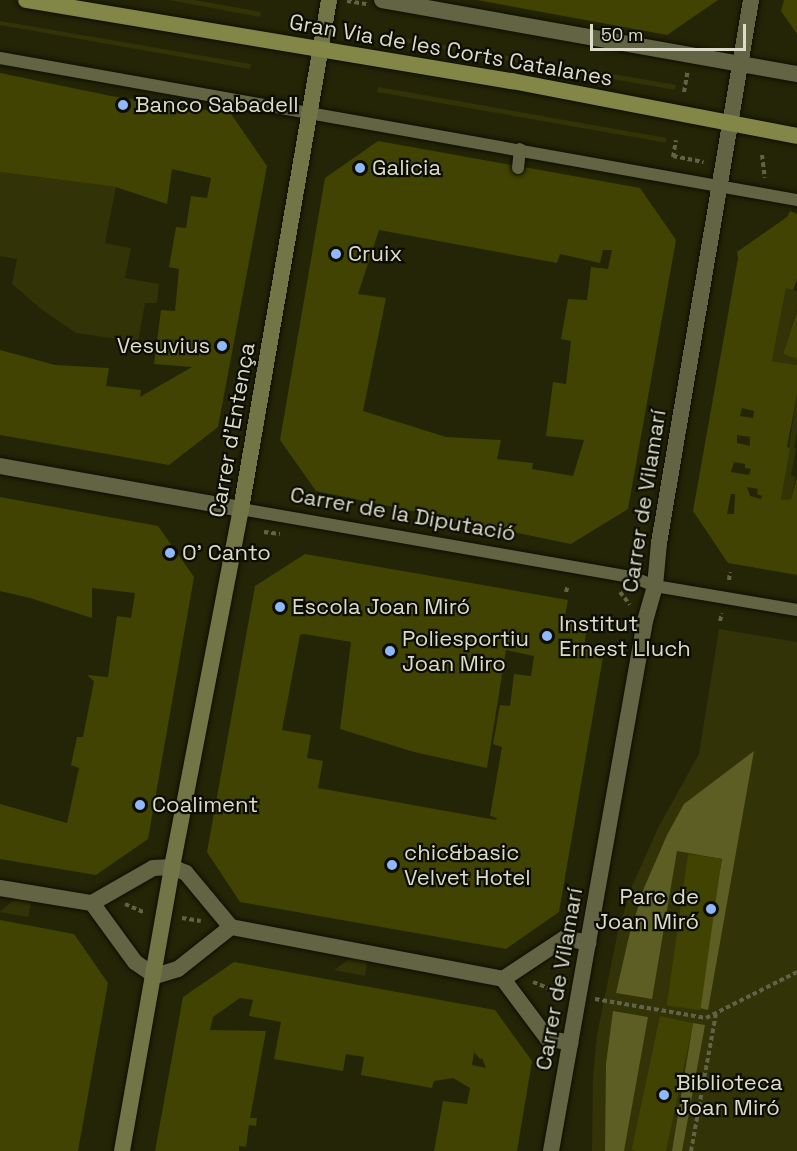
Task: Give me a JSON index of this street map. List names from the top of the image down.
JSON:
{
  "streets": {
    "main road": ["Gran Via de les Corts Catalanes", "Carrer d'Entença"],
    "street": ["Carrer de Vilamarí", "Carrer de la Diputació"]
  },
  "crossings": [
    ["Gran Via de les Corts Catalanes", "Carrer d'Entença"],
    ["Gran Via de les Corts Catalanes", "Carrer de Vilamarí"],
    ["Carrer d'Entença", "Carrer de la Diputació"],
    ["Carrer de Vilamarí", "Carrer de la Diputació"]
  ],
  "places": [
    "Banco Sabadell",
    "Galicia",
    "Cruix",
    "Vesuvius",
    "O' Canto",
    "Escola Joan Miró",
    "Institut Ernest Lluch",
    "Poliesportiu Joan Miro",
    "Coaliment",
    "chic&basic Velvet Hotel",
    "Parc de Joan Miró",
    "Biblioteca Joan Miró"
  ],
  "scale_bar": "50 m"
}
